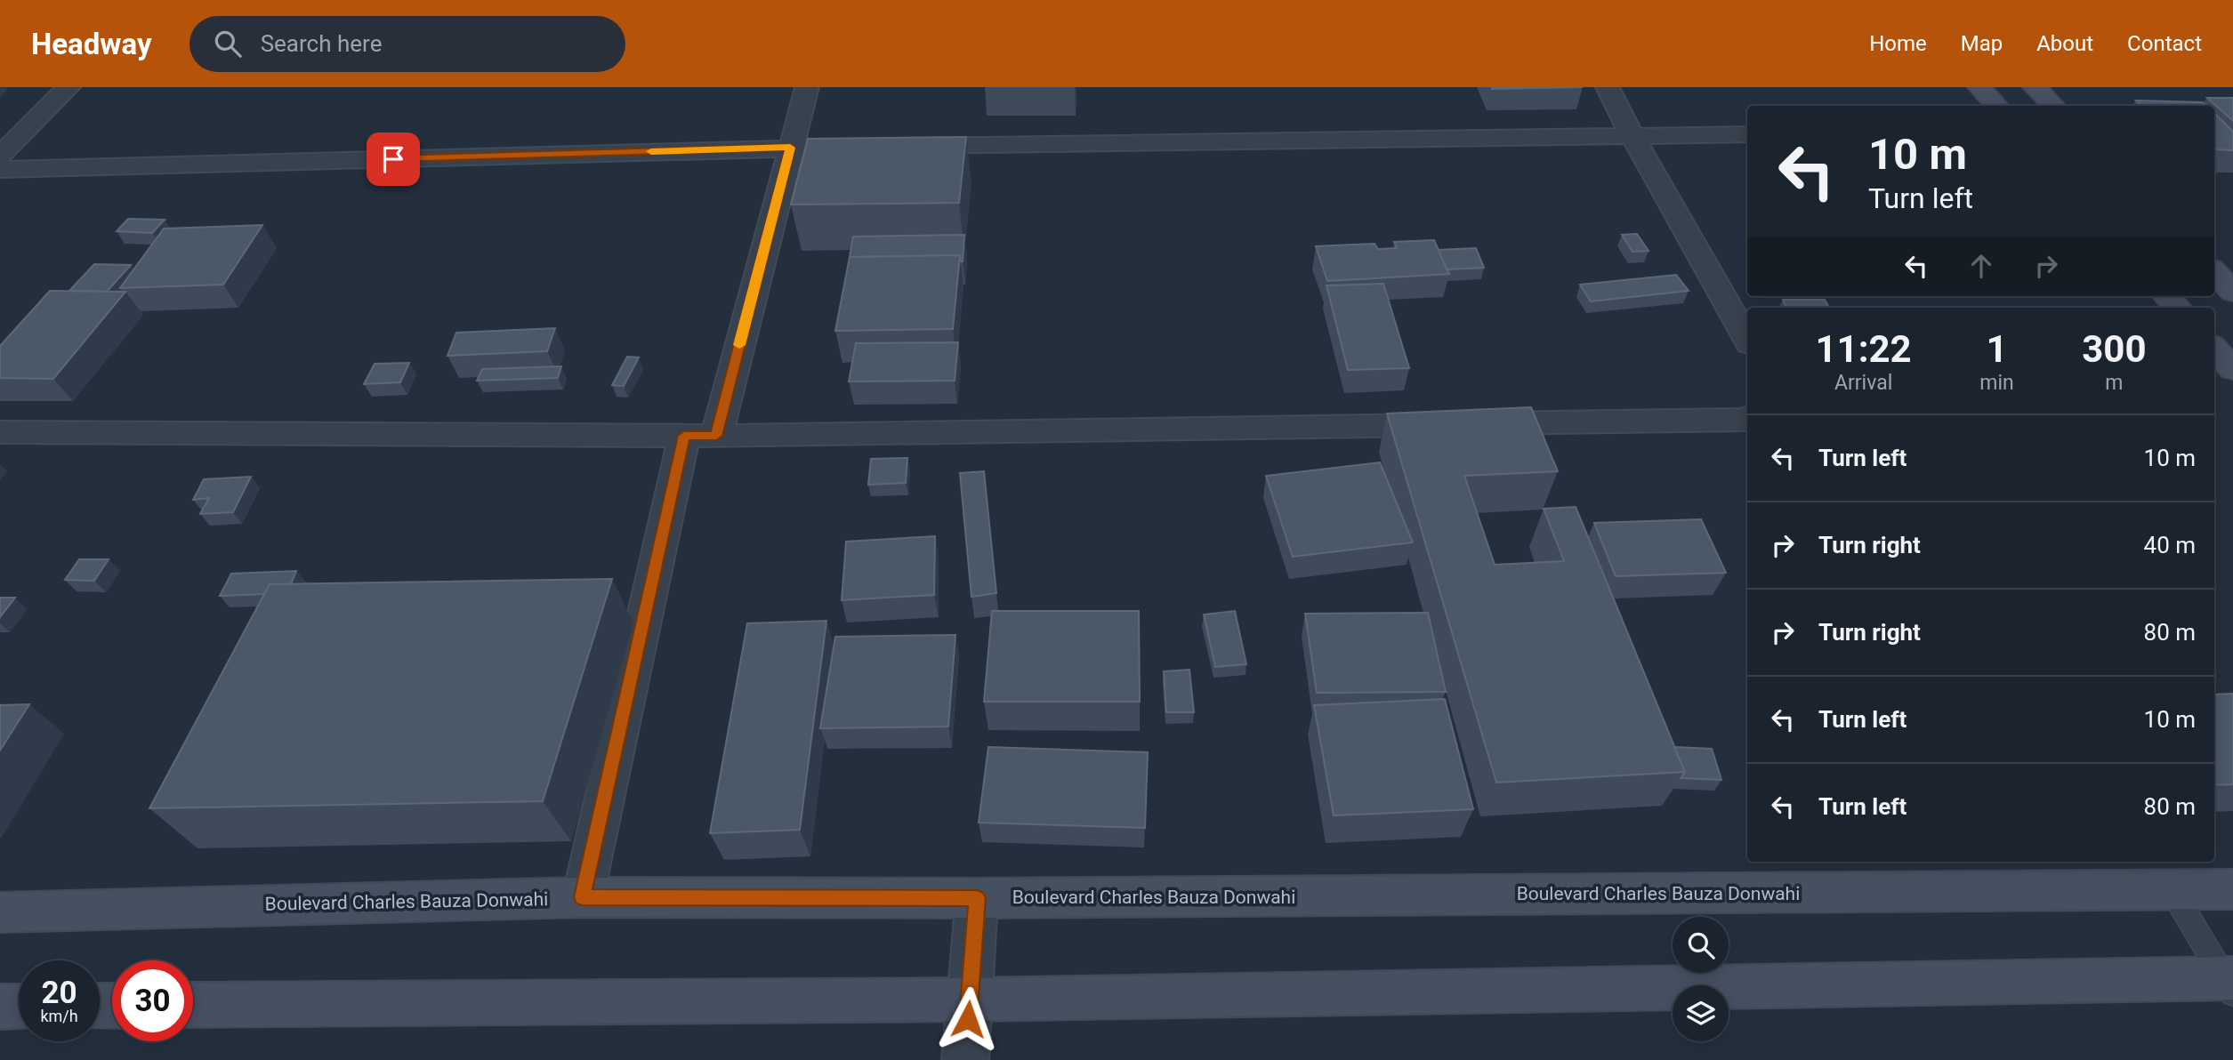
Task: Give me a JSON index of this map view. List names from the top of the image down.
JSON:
{
  "streets": {
    "main road": ["Boulevard Charles Bauza Donwahi"]
  },
  "page": {
    "header": "Headway",
    "search": "Search here",
    "nav": [
      "Home",
      "Map",
      "About",
      "Contact"
    ],
    "turn": ["10 m", "Turn left"],
    "eta": [
      "11:22",
      "Arrival",
      "1",
      "min",
      "300",
      "m"
    ],
    "list": [
      {
        "name": "Turn left",
        "value": "10 m"
      },
      {
        "name": "Turn right",
        "value": "40 m"
      },
      {
        "name": "Turn right",
        "value": "80 m"
      },
      {
        "name": "Turn left",
        "value": "10 m"
      },
      {
        "name": "Turn left",
        "value": "80 m"
      }
    ],
    "speed": "20 km/h",
    "limit": "30"
  }
}
